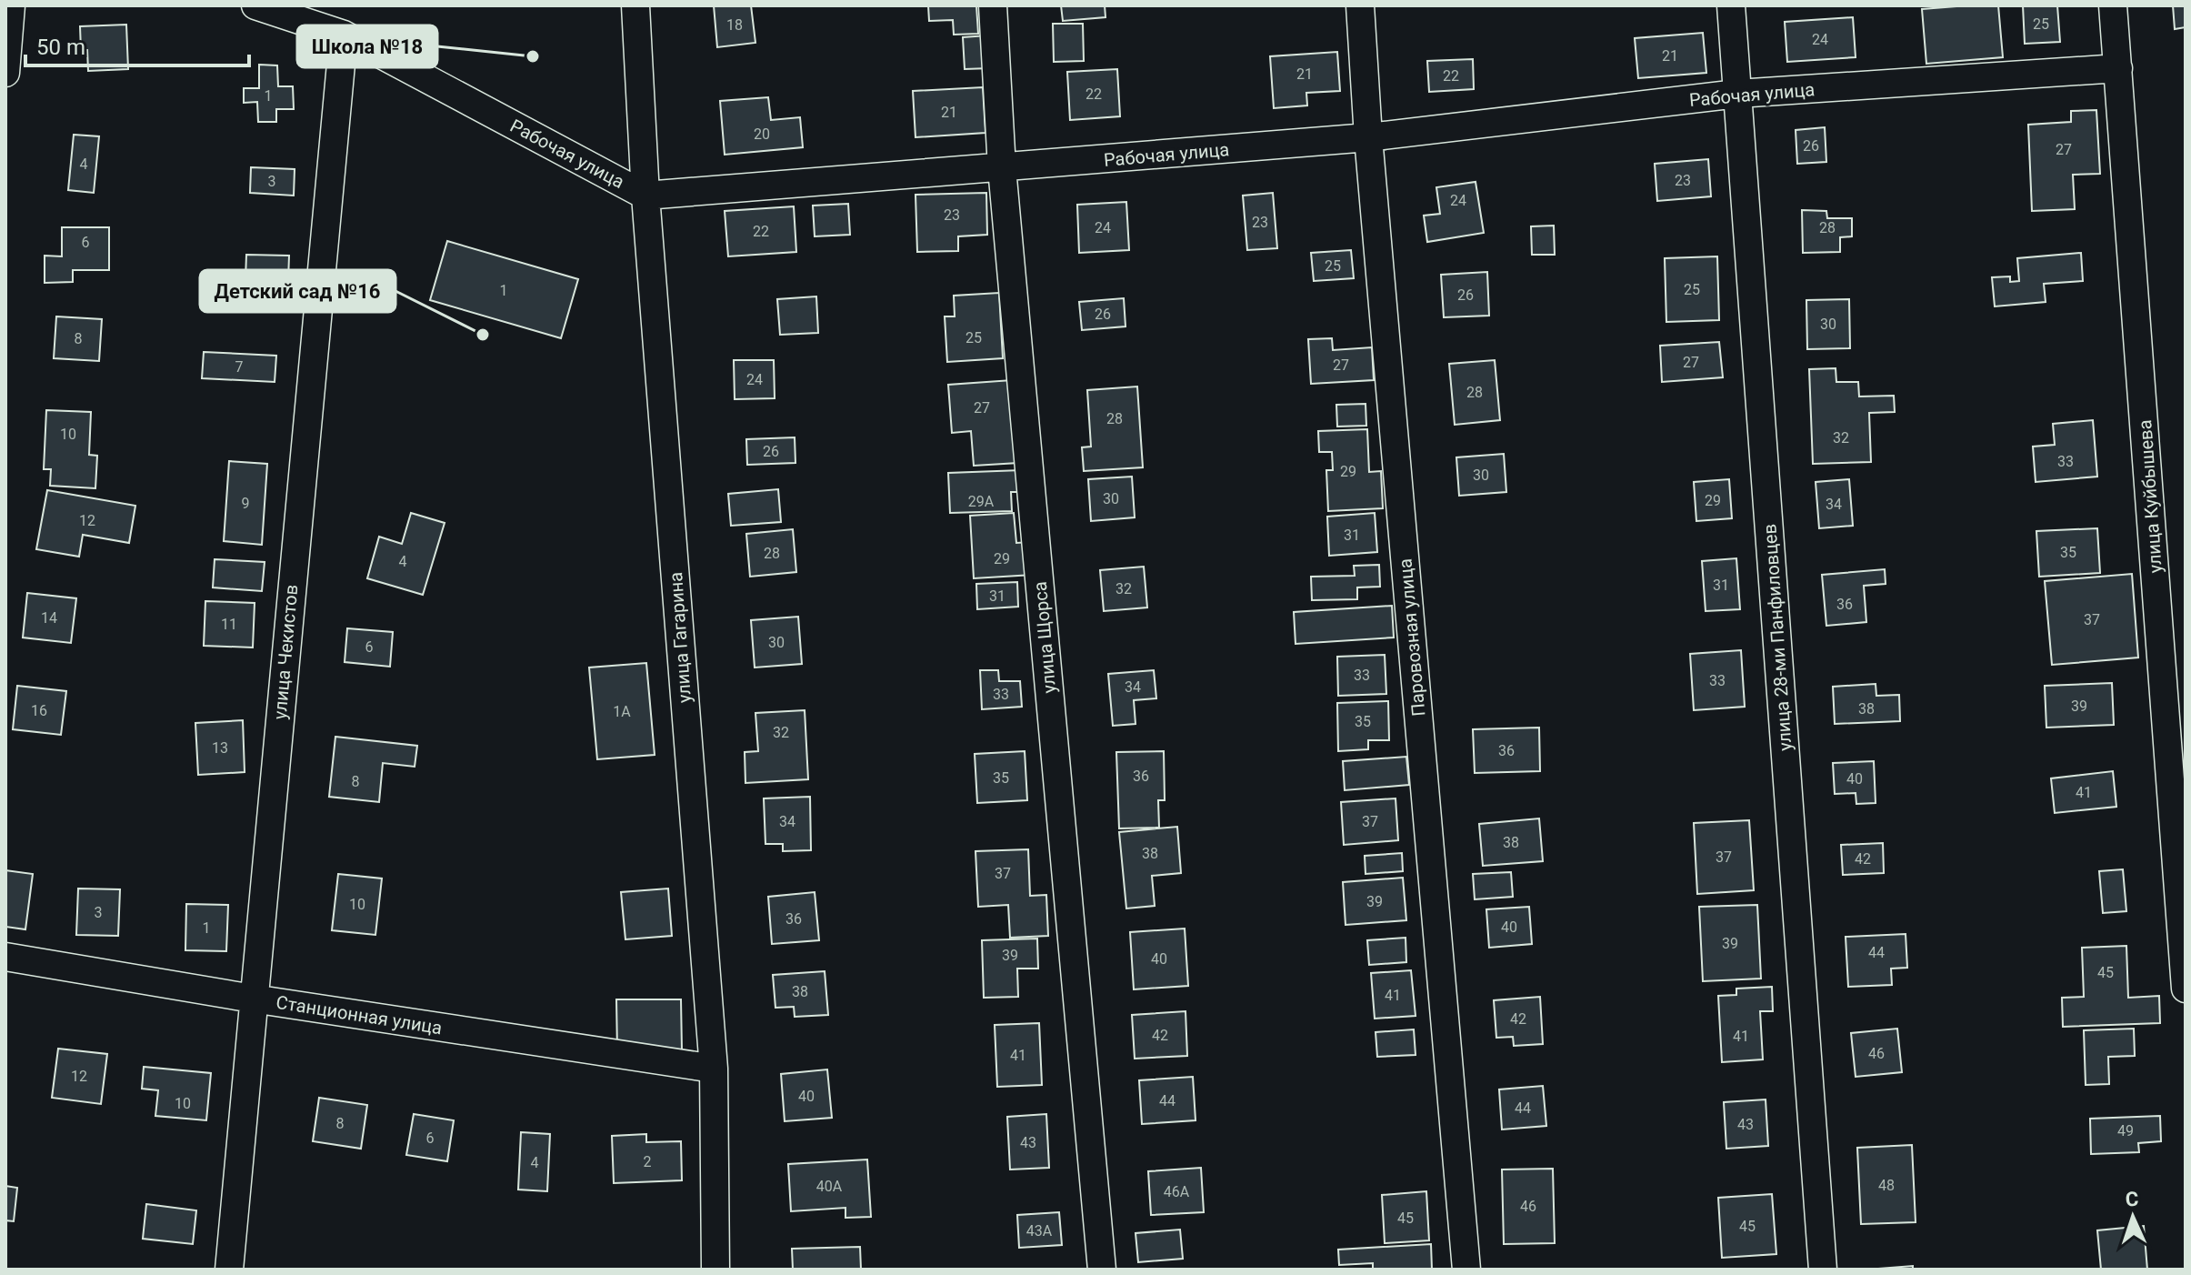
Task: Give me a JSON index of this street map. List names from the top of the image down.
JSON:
{
  "streets": {
    "street": [
      "Рабочая улица",
      "улица Куйбышева",
      "улица Гагарина",
      "улица Щорса",
      "Паровозная улица",
      "улица 28-ми Панфиловцев",
      "улица Чекистов",
      "Станционная улица"
    ]
  },
  "crossings": [
    ["Рабочая улица", "улица Куйбышева"],
    ["Рабочая улица", "улица Гагарина"],
    ["Рабочая улица", "улица Щорса"],
    ["Рабочая улица", "Паровозная улица"],
    ["Рабочая улица", "улица 28-ми Панфиловцев"],
    ["Рабочая улица", "улица Чекистов"],
    ["улица Гагарина", "Станционная улица"],
    ["улица Чекистов", "Станционная улица"]
  ],
  "places": ["Школа №18", "Детский сад №16"],
  "house_numbers": [
    "25",
    "18",
    "24",
    "21",
    "21",
    "22",
    "22",
    "1",
    "21",
    "20",
    "26",
    "27",
    "4",
    "23",
    "3",
    "24",
    "23",
    "23",
    "24",
    "28",
    "22",
    "6",
    "25",
    "25",
    "1",
    "26",
    "26",
    "30",
    "25",
    "8",
    "27",
    "27",
    "7",
    "24",
    "28",
    "27",
    "28",
    "10",
    "32",
    "26",
    "33",
    "29",
    "30",
    "30",
    "29",
    "29А",
    "9",
    "34",
    "12",
    "31",
    "35",
    "28",
    "29",
    "4",
    "31",
    "32",
    "31",
    "36",
    "14",
    "37",
    "11",
    "30",
    "6",
    "33",
    "33",
    "34",
    "33",
    "39",
    "38",
    "16",
    "1А",
    "35",
    "32",
    "13",
    "36",
    "36",
    "35",
    "40",
    "8",
    "41",
    "34",
    "37",
    "38",
    "38",
    "37",
    "42",
    "37",
    "39",
    "10",
    "3",
    "36",
    "40",
    "1",
    "39",
    "44",
    "39",
    "40",
    "45",
    "38",
    "41",
    "42",
    "42",
    "41",
    "46",
    "41",
    "12",
    "40",
    "44",
    "10",
    "44",
    "8",
    "43",
    "49",
    "6",
    "43",
    "2",
    "4",
    "48",
    "40А",
    "46А",
    "46",
    "45",
    "45",
    "43А"
  ],
  "scale_bar": "50 m",
  "north": "top"
}
